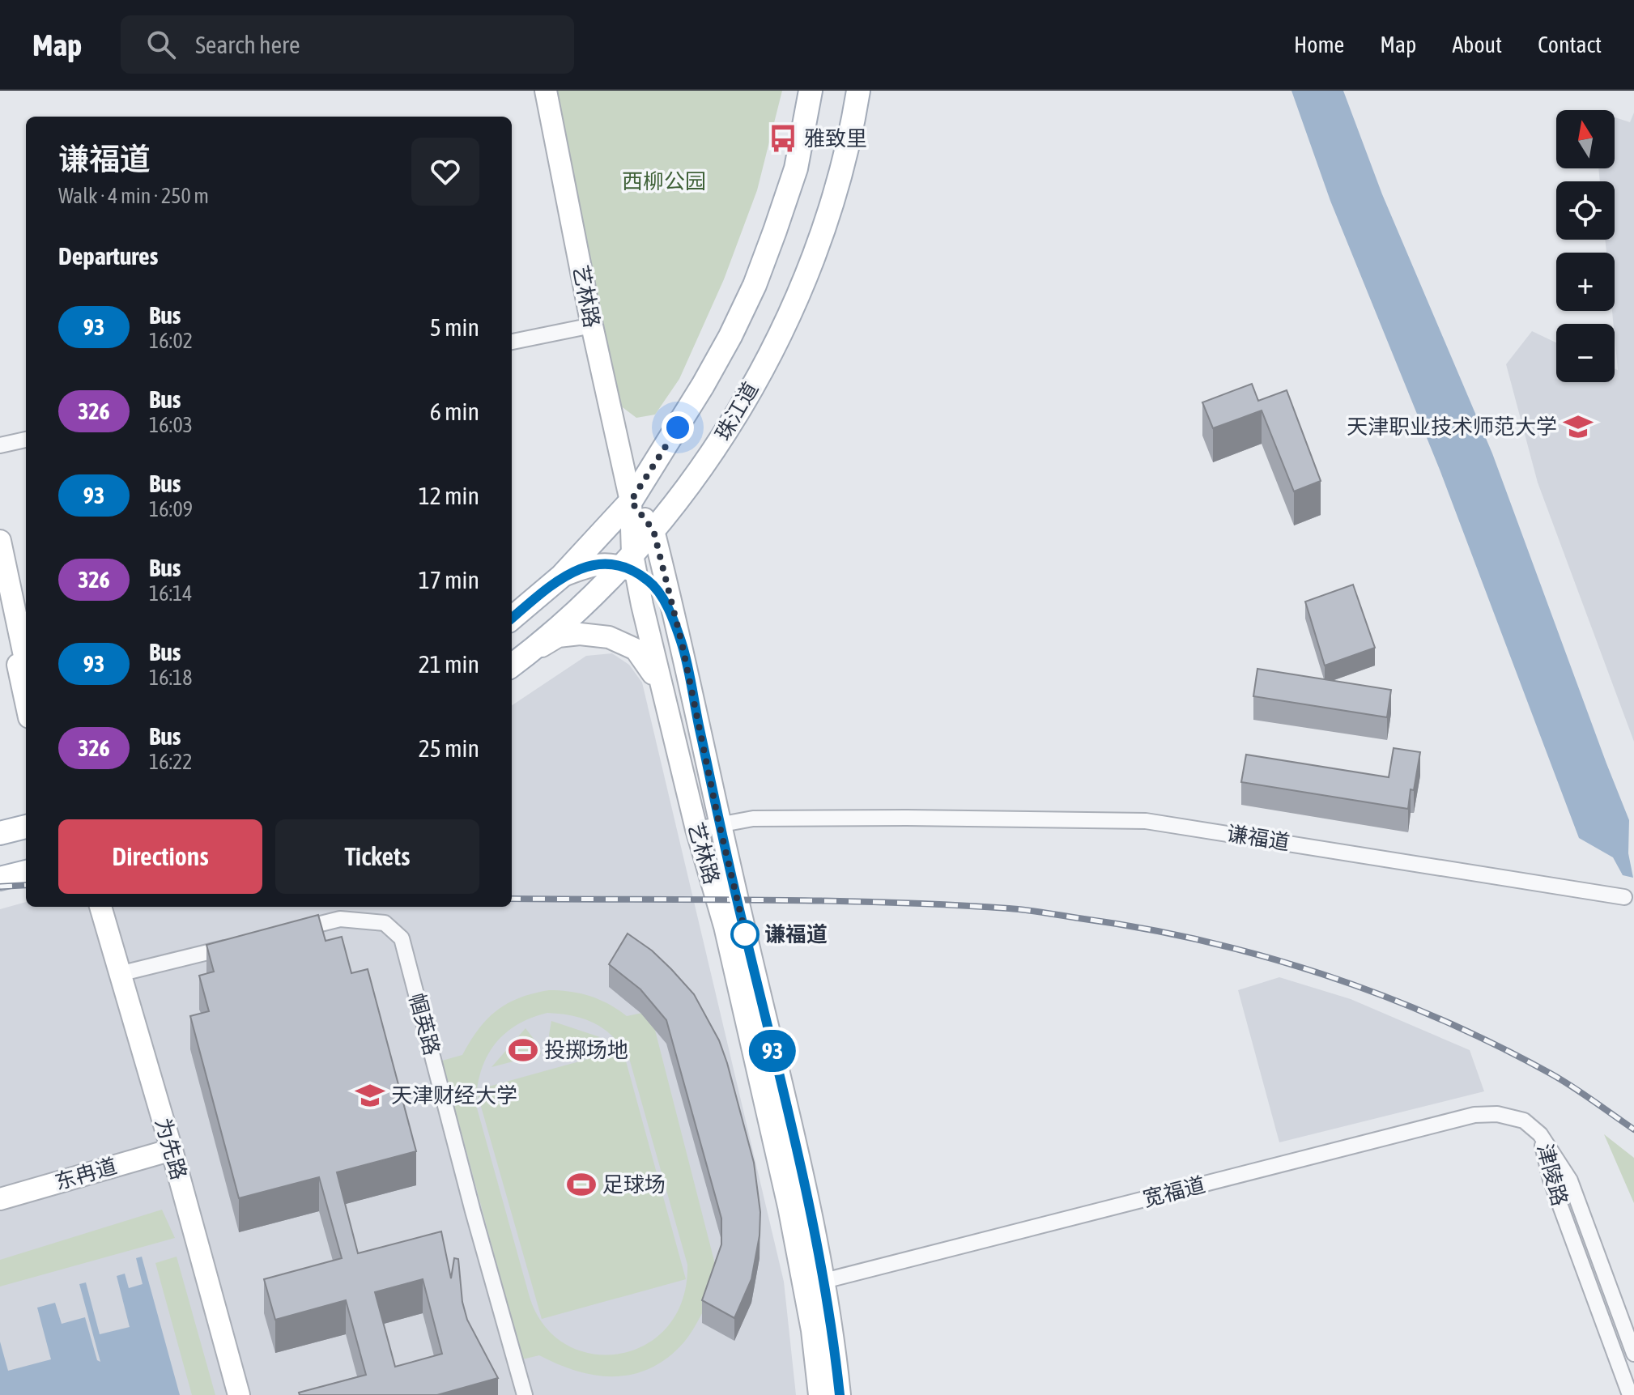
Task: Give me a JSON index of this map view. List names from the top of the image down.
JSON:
{
  "streets": {
    "main road": ["珠江道"],
    "street": [
      "艺林路",
      "谦福道",
      "帼英路",
      "为先路",
      "东冉道",
      "津陵路",
      "宽福道"
    ]
  },
  "crossings": [
    ["艺林路", "珠江道"],
    ["艺林路", "谦福道"],
    ["艺林路", "宽福道"],
    ["为先路", "东冉道"],
    ["津陵路", "宽福道"]
  ],
  "parks": ["西柳公园"],
  "places": {
    "bus stop": ["雅致里"],
    "school or university": ["天津职业技术师范大学", "天津财经大学"],
    "other": ["谦福道"],
    "sports": ["投掷场地", "足球场"]
  },
  "lines": ["bus line 93"],
  "north": "top",
  "page": {
    "header": "Map",
    "search": "Search here",
    "nav": [
      "Home",
      "Map",
      "About",
      "Contact"
    ],
    "on_map": "93",
    "map_buttons": ["+", "−"],
    "heading": [
      ["谦福道", "Walk · 4 min · 250 m"],
      "Departures"
    ],
    "list": [
      {
        "mark": "93",
        "name": "Bus",
        "note": "16:02",
        "value": "5 min"
      },
      {
        "mark": "326",
        "name": "Bus",
        "note": "16:03",
        "value": "6 min"
      },
      {
        "mark": "93",
        "name": "Bus",
        "note": "16:09",
        "value": "12 min"
      },
      {
        "mark": "326",
        "name": "Bus",
        "note": "16:14",
        "value": "17 min"
      },
      {
        "mark": "93",
        "name": "Bus",
        "note": "16:18",
        "value": "21 min"
      },
      {
        "mark": "326",
        "name": "Bus",
        "note": "16:22",
        "value": "25 min"
      }
    ],
    "buttons": ["Directions", "Tickets"]
  }
}
